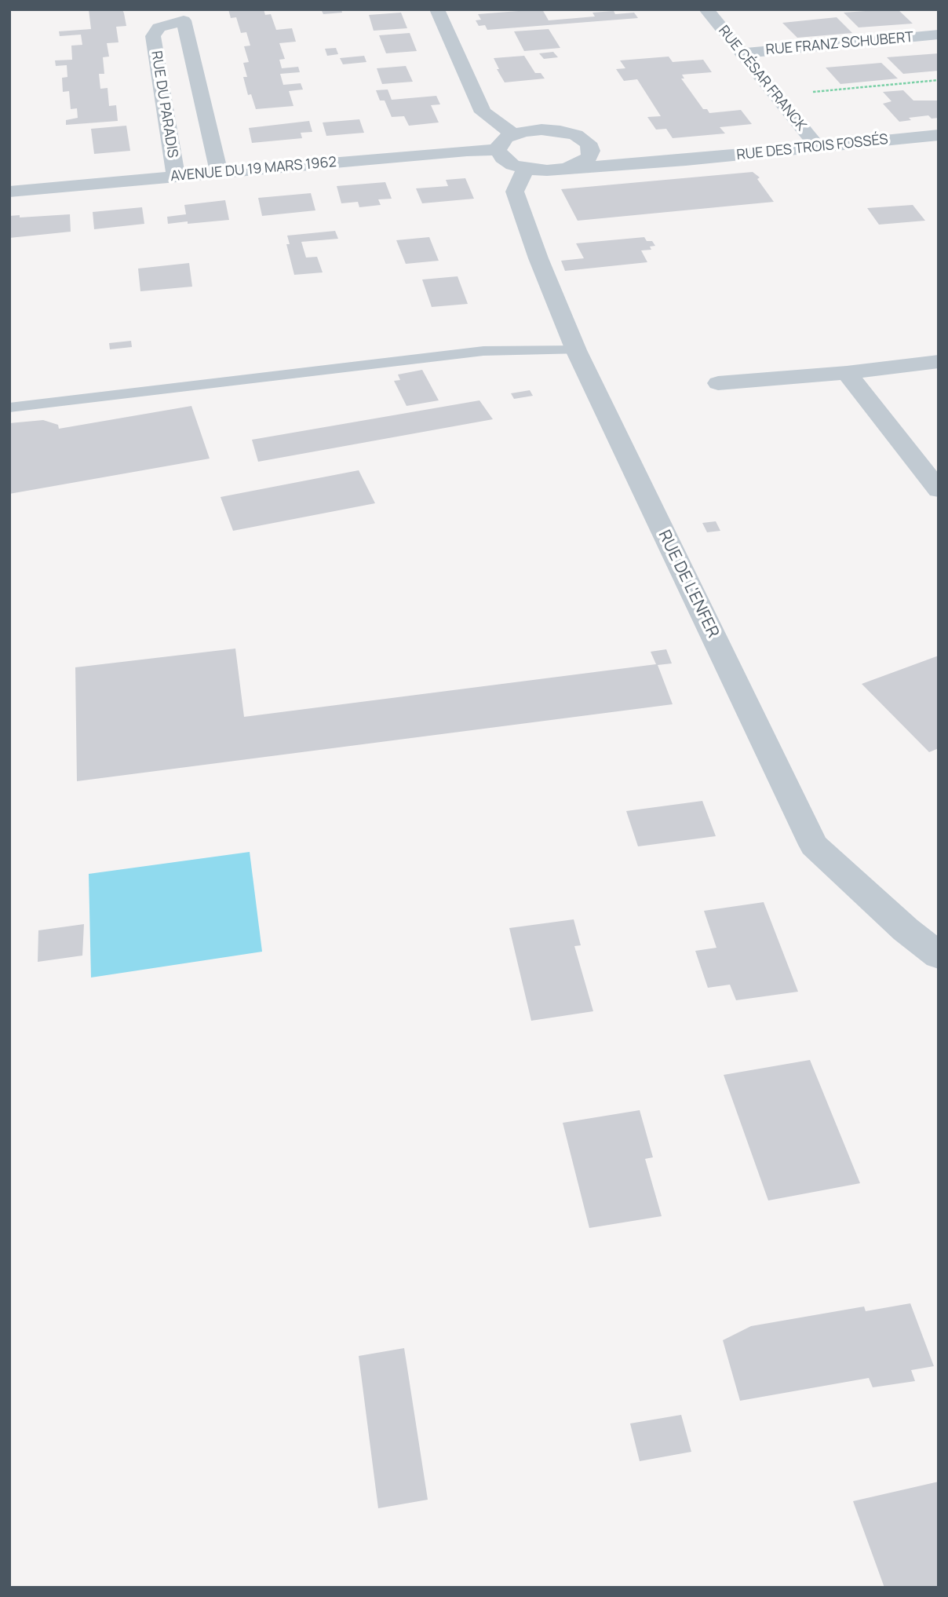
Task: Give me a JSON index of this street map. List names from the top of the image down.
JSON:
{
  "streets": {
    "street": [
      "RUE FRANZ SCHUBERT",
      "RUE CÉSAR FRANCK",
      "RUE DU PARADIS",
      "RUE DES TROIS FOSSÉS",
      "AVENUE DU 19 MARS 1962",
      "RUE DE L'ENFER"
    ]
  },
  "crossings": [
    ["RUE FRANZ SCHUBERT", "RUE CÉSAR FRANCK"],
    ["RUE CÉSAR FRANCK", "RUE DES TROIS FOSSÉS"],
    ["RUE DU PARADIS", "AVENUE DU 19 MARS 1962"],
    ["RUE DES TROIS FOSSÉS", "RUE DE L'ENFER"]
  ]
}
